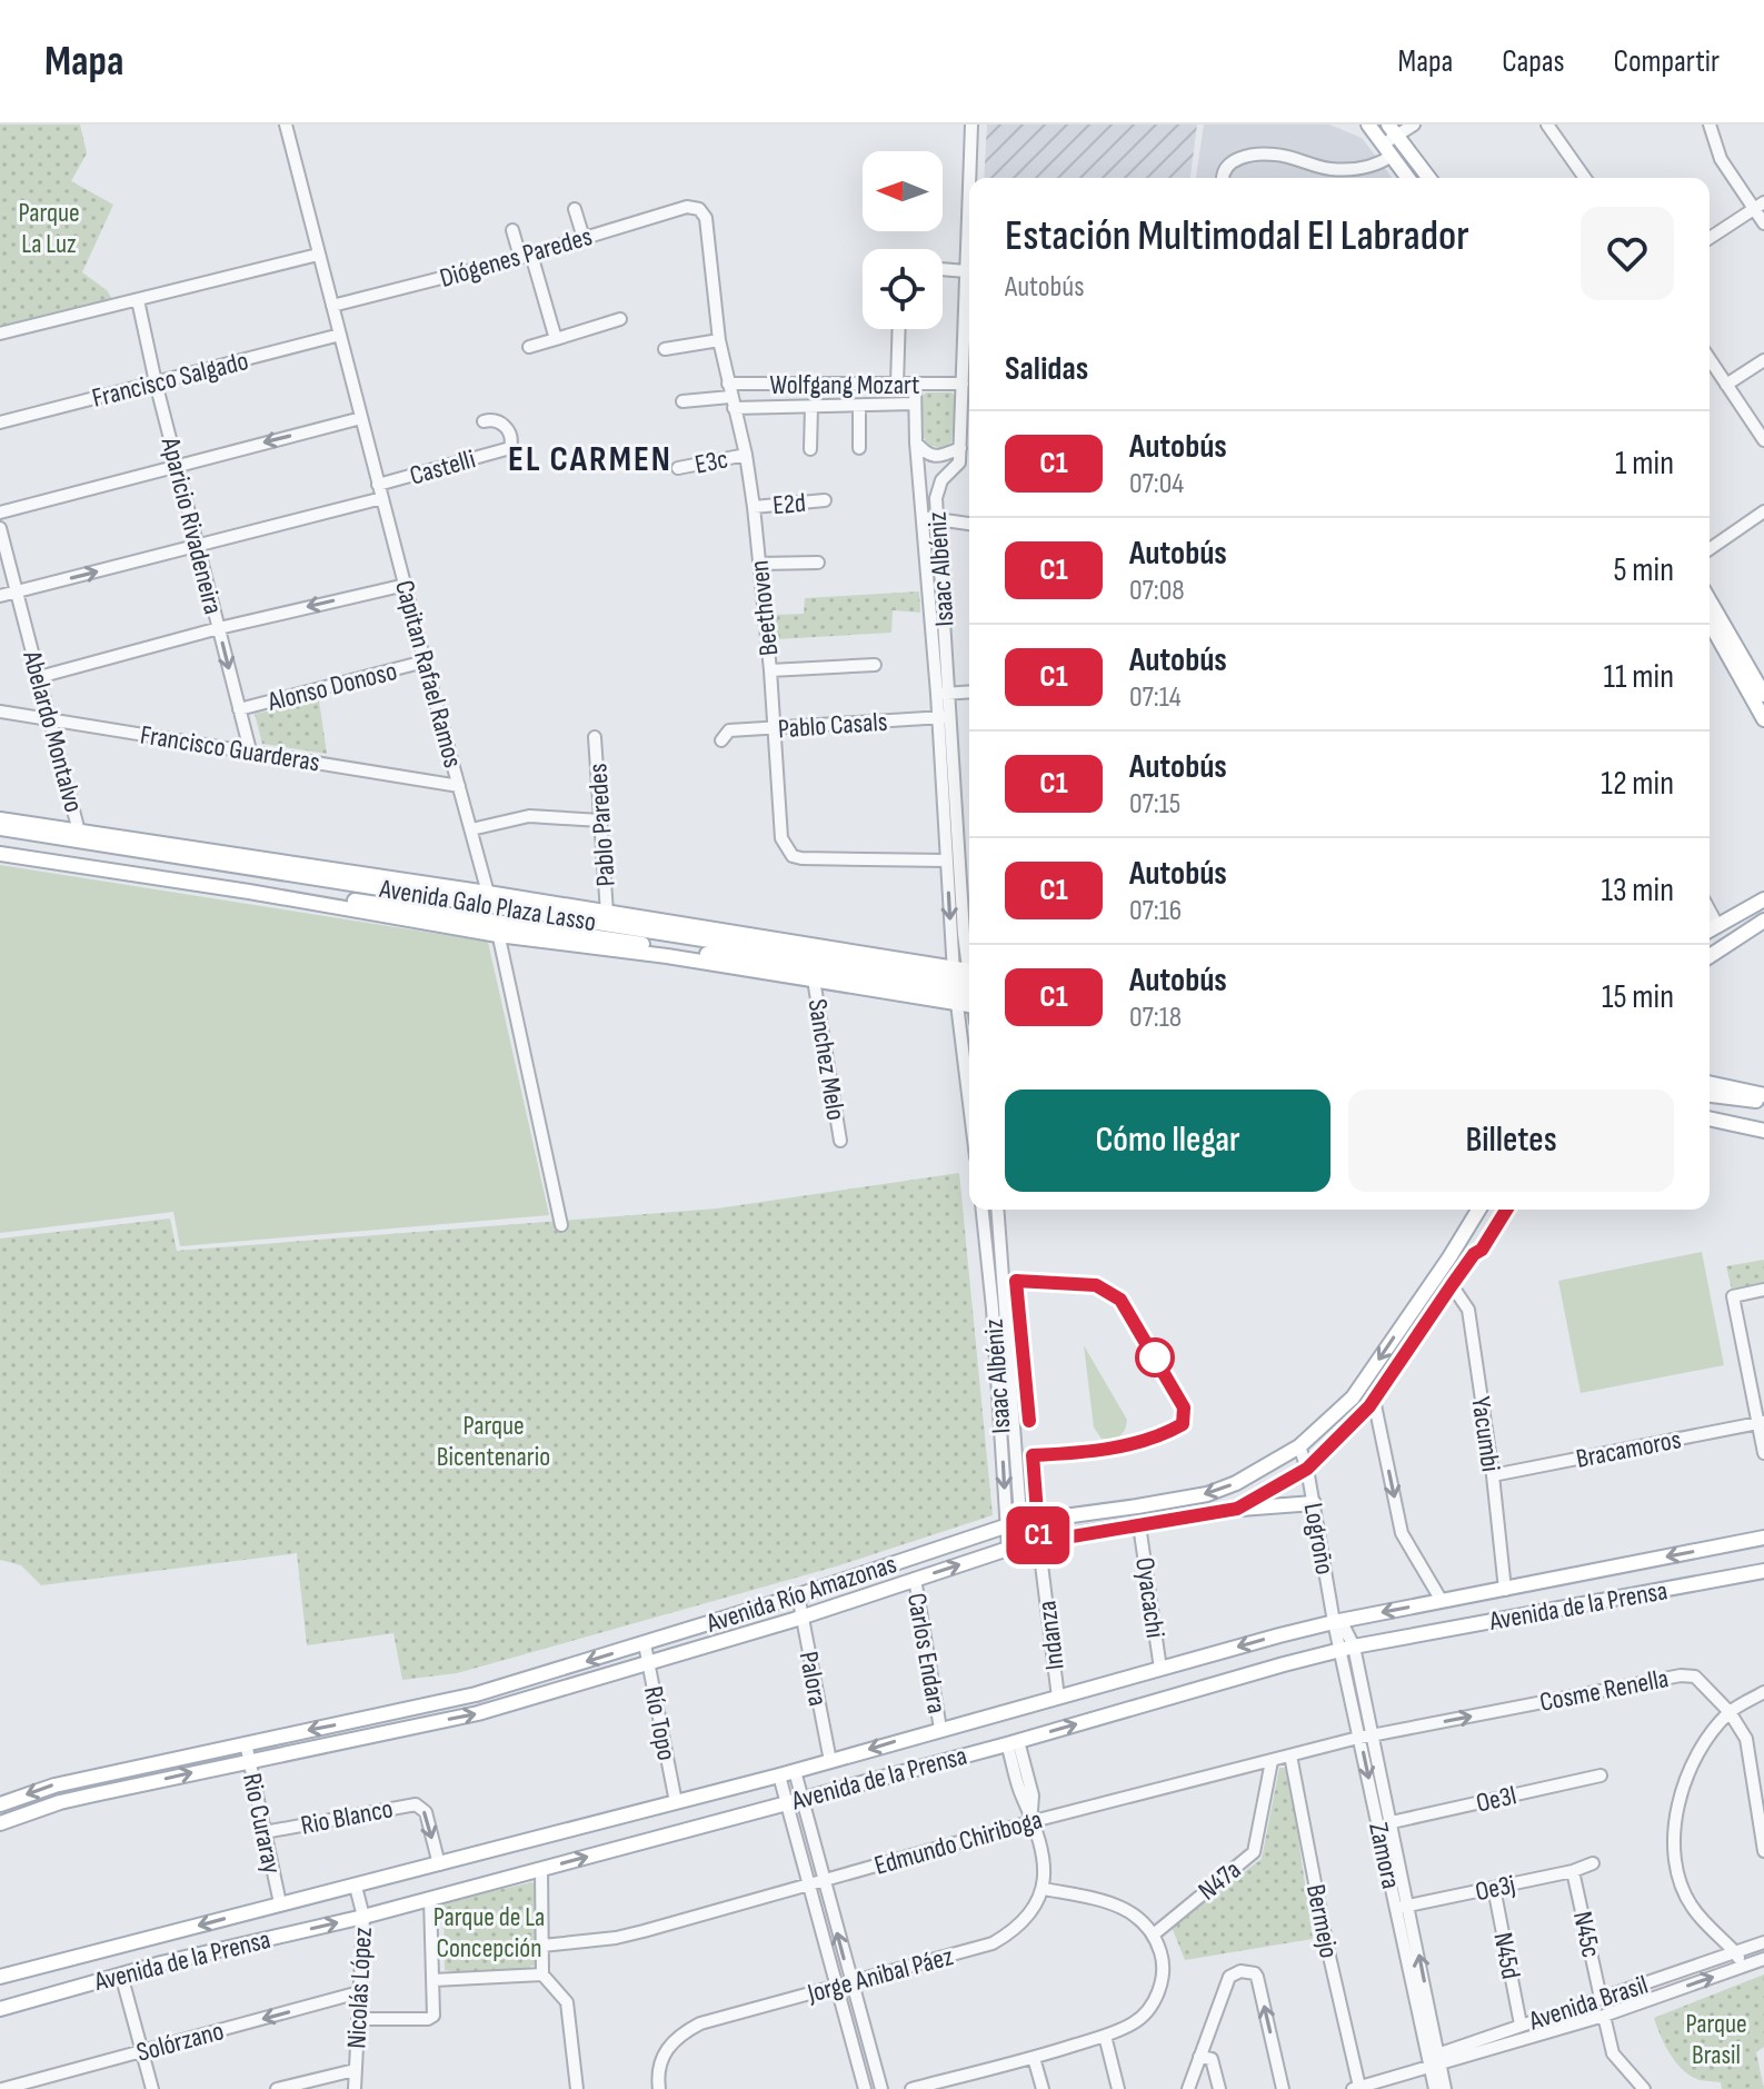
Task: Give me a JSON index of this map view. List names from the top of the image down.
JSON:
{
  "streets": {
    "main road": ["Avenida Galo Plaza Lasso", "Avenida Río Amazonas", "Avenida de la Prensa"],
    "street": [
      "Diógenes Paredes",
      "Francisco Salgado",
      "Wolfgang Mozart",
      "E3c",
      "Castelli",
      "E2d",
      "Aparicio Rivadeneira",
      "Isaac Albéniz",
      "Beethoven",
      "Capitan Rafael Ramos",
      "Alonso Donoso",
      "Pablo Casals",
      "Abelardo Montalvo",
      "Francisco Guarderas",
      "Pablo Paredes",
      "Sanchez Melo",
      "Yacumbi",
      "Bracamoros",
      "Logroño",
      "Oyacachi",
      "Indanza",
      "Carlos Endara",
      "Palora",
      "Cosme Renella",
      "Río Topo",
      "Oe3l",
      "Rio Blanco",
      "Rio Curaray",
      "Edmundo Chiriboga",
      "Zamora",
      "N47a",
      "Oe3j",
      "Bermejo",
      "N45c",
      "N45d",
      "Jorge Anibal Páez",
      "Nicolás López",
      "Avenida Brasil",
      "Solórzano"
    ]
  },
  "crossings": [
    ["Diógenes Paredes", "Beethoven"],
    ["Diógenes Paredes", "Capitan Rafael Ramos"],
    ["Francisco Salgado", "Aparicio Rivadeneira"],
    ["Francisco Salgado", "Capitan Rafael Ramos"],
    ["Wolfgang Mozart", "Isaac Albéniz"],
    ["Wolfgang Mozart", "Beethoven"],
    ["E3c", "Beethoven"],
    ["Castelli", "Capitan Rafael Ramos"],
    ["E2d", "Beethoven"],
    ["Aparicio Rivadeneira", "Alonso Donoso"],
    ["Aparicio Rivadeneira", "Francisco Guarderas"],
    ["Isaac Albéniz", "Beethoven"],
    ["Isaac Albéniz", "Pablo Casals"],
    ["Isaac Albéniz", "Avenida Galo Plaza Lasso"],
    ["Isaac Albéniz", "Avenida Río Amazonas"],
    ["Isaac Albéniz", "Indanza"],
    ["Beethoven", "Pablo Casals"],
    ["Capitan Rafael Ramos", "Alonso Donoso"],
    ["Capitan Rafael Ramos", "Francisco Guarderas"],
    ["Capitan Rafael Ramos", "Avenida Galo Plaza Lasso"],
    ["Abelardo Montalvo", "Francisco Guarderas"],
    ["Abelardo Montalvo", "Avenida Galo Plaza Lasso"],
    ["Pablo Paredes", "Avenida Galo Plaza Lasso"],
    ["Avenida Galo Plaza Lasso", "Sanchez Melo"],
    ["Yacumbi", "Bracamoros"],
    ["Yacumbi", "Avenida Río Amazonas"],
    ["Yacumbi", "Avenida de la Prensa"],
    ["Logroño", "Avenida Río Amazonas"],
    ["Logroño", "Avenida de la Prensa"],
    ["Logroño", "Zamora"],
    ["Avenida Río Amazonas", "Oyacachi"],
    ["Avenida Río Amazonas", "Indanza"],
    ["Avenida Río Amazonas", "Carlos Endara"],
    ["Avenida Río Amazonas", "Palora"],
    ["Avenida Río Amazonas", "Río Topo"],
    ["Avenida Río Amazonas", "Rio Curaray"],
    ["Oyacachi", "Avenida de la Prensa"],
    ["Avenida de la Prensa", "Indanza"],
    ["Avenida de la Prensa", "Carlos Endara"],
    ["Avenida de la Prensa", "Palora"],
    ["Avenida de la Prensa", "Río Topo"],
    ["Avenida de la Prensa", "Rio Blanco"],
    ["Avenida de la Prensa", "Rio Curaray"],
    ["Avenida de la Prensa", "Zamora"],
    ["Avenida de la Prensa", "Nicolás López"],
    ["Cosme Renella", "Edmundo Chiriboga"],
    ["Cosme Renella", "Zamora"],
    ["Oe3l", "Zamora"],
    ["Rio Blanco", "Rio Curaray"],
    ["Edmundo Chiriboga", "Zamora"],
    ["Edmundo Chiriboga", "N47a"],
    ["Edmundo Chiriboga", "Bermejo"],
    ["Zamora", "Oe3j"],
    ["Zamora", "Avenida Brasil"],
    ["Oe3j", "N45c"],
    ["Oe3j", "N45d"],
    ["Bermejo", "Avenida Brasil"],
    ["N45c", "Avenida Brasil"],
    ["N45d", "Avenida Brasil"],
    ["Nicolás López", "Solórzano"]
  ],
  "one_way": ["Cosme Renella", "Rio Blanco"],
  "districts": ["EL CARMEN"],
  "parks": [
    "Parque La Luz",
    "Parque Bicentenario",
    "Parque de La Concepción",
    "Parque Brasil"
  ],
  "lines": ["bus line C1"],
  "north": "left",
  "page": {
    "header": "Mapa",
    "nav": ["Mapa", "Capas", "Compartir"],
    "on_map": "C1",
    "heading": [
      ["Estación Multimodal El Labrador", "Autobús"],
      "Salidas"
    ],
    "list": [
      {
        "mark": "C1",
        "name": "Autobús",
        "note": "07:04",
        "value": "1 min"
      },
      {
        "mark": "C1",
        "name": "Autobús",
        "note": "07:08",
        "value": "5 min"
      },
      {
        "mark": "C1",
        "name": "Autobús",
        "note": "07:14",
        "value": "11 min"
      },
      {
        "mark": "C1",
        "name": "Autobús",
        "note": "07:15",
        "value": "12 min"
      },
      {
        "mark": "C1",
        "name": "Autobús",
        "note": "07:16",
        "value": "13 min"
      },
      {
        "mark": "C1",
        "name": "Autobús",
        "note": "07:18",
        "value": "15 min"
      }
    ],
    "buttons": ["Cómo llegar", "Billetes"]
  }
}
